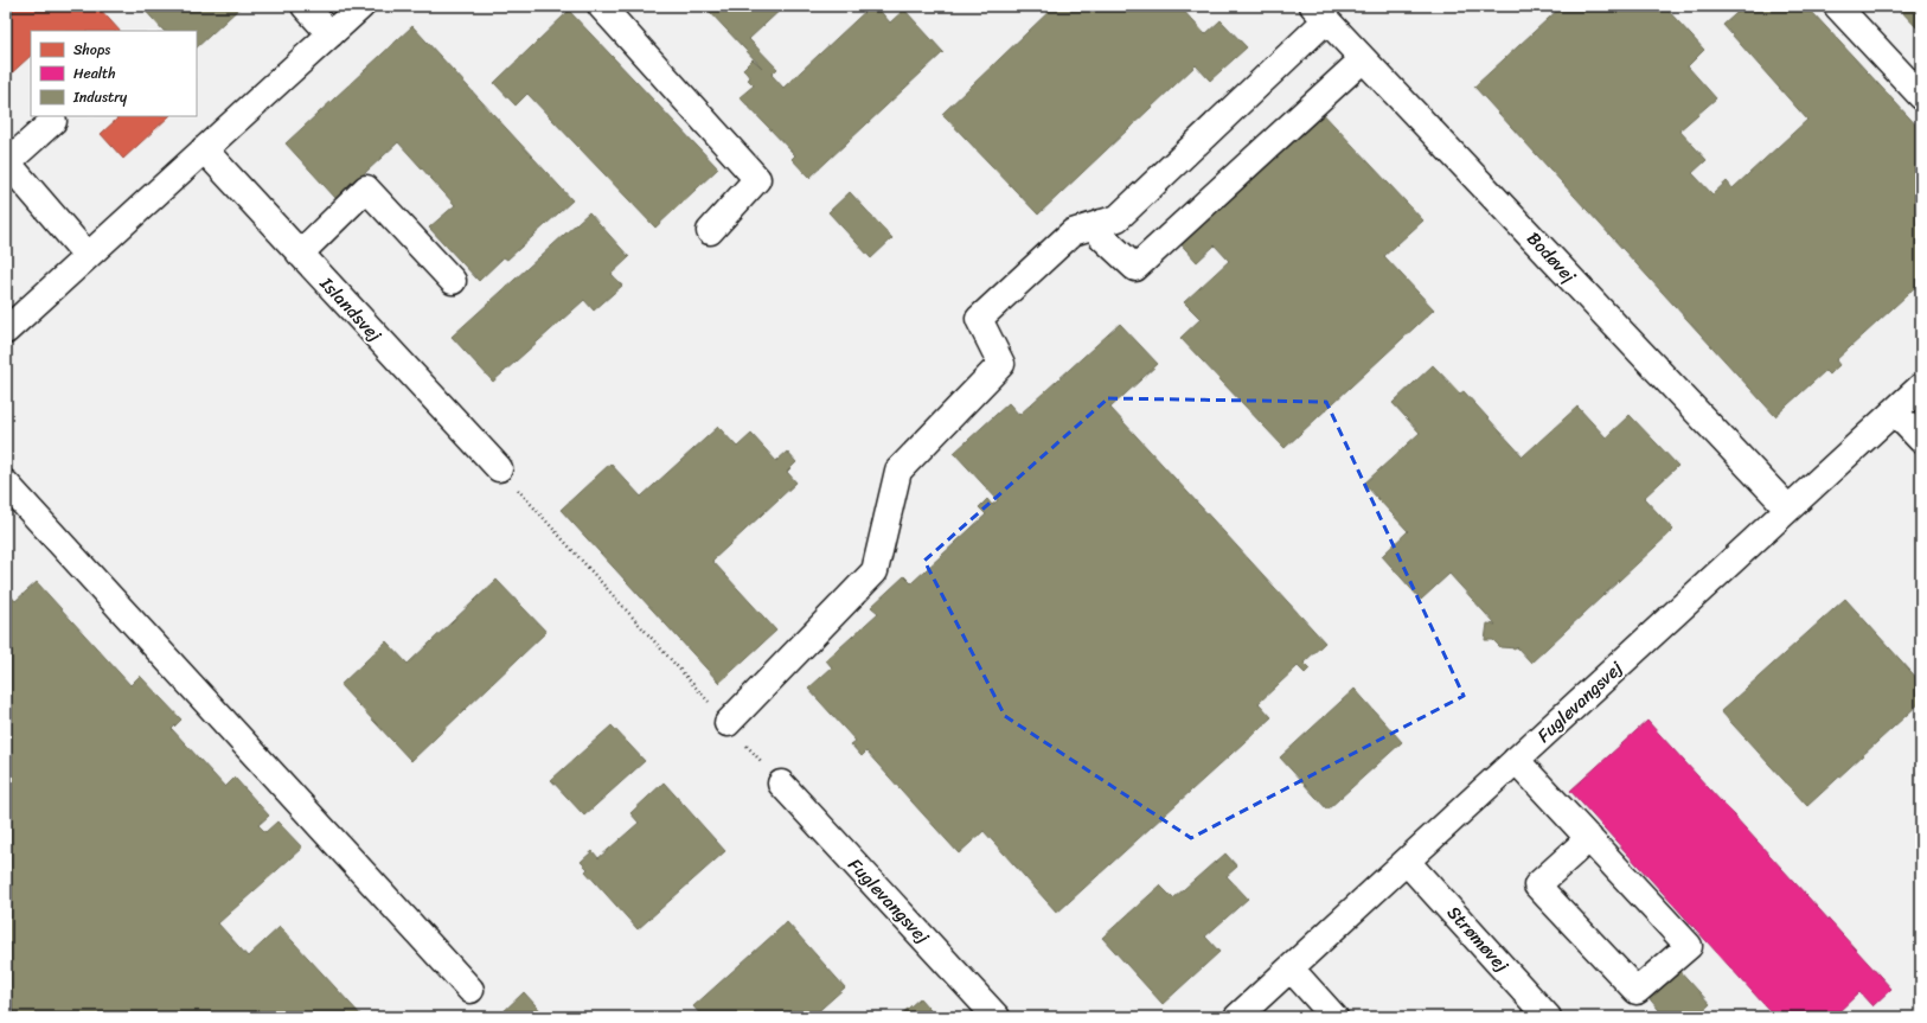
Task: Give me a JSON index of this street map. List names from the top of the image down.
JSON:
{
  "streets": {
    "street": [
      "Bodøvej",
      "Islandsvej",
      "Fuglevangsvej",
      "Strømøvej"
    ]
  },
  "crossings": [
    ["Bodøvej", "Fuglevangsvej"],
    ["Fuglevangsvej", "Strømøvej"]
  ],
  "legend": ["Shops", "Health", "Industry"]
}
